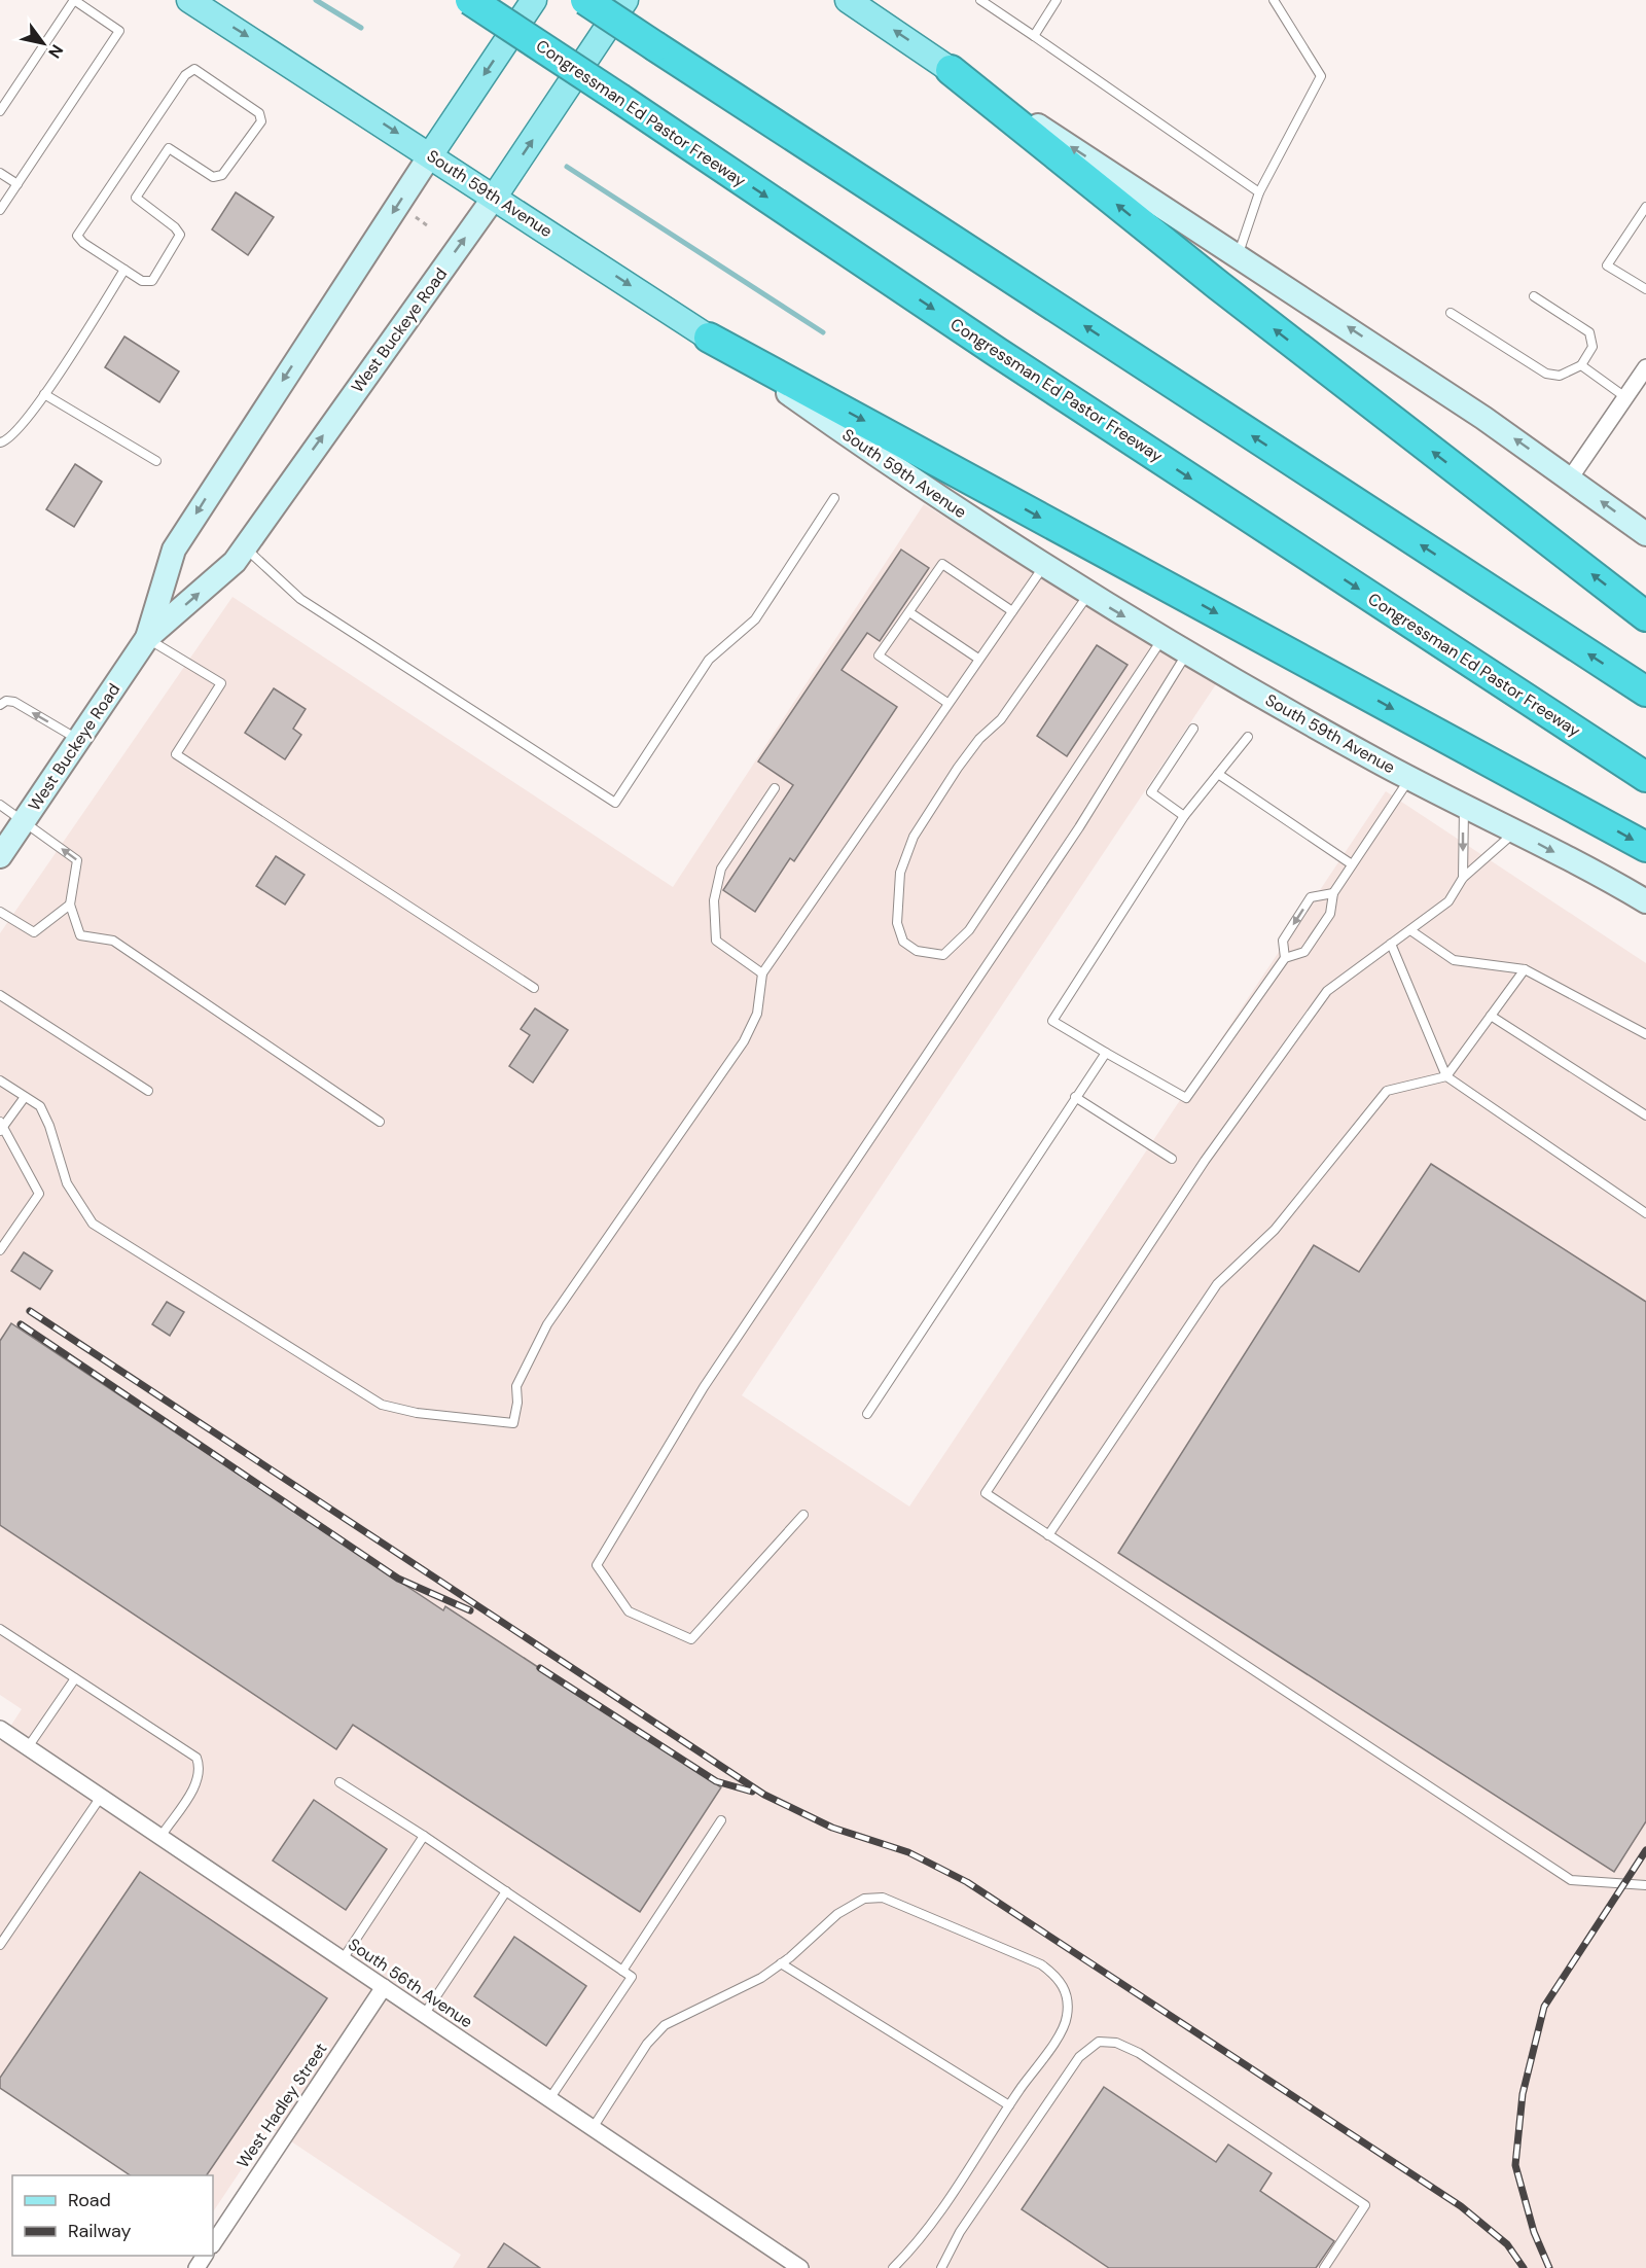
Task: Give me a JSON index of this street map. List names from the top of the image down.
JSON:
{
  "streets": {
    "highway": ["Congressman Ed Pastor Freeway"],
    "main road": ["South 59th Avenue", "West Buckeye Road"],
    "street": ["South 56th Avenue", "West Hadley Street"]
  },
  "crossings": [
    ["South 59th Avenue", "West Buckeye Road"],
    ["South 56th Avenue", "West Hadley Street"]
  ],
  "one_way": ["South 59th Avenue"],
  "legend": ["Road", "Railway"],
  "north": "bottom right"
}
